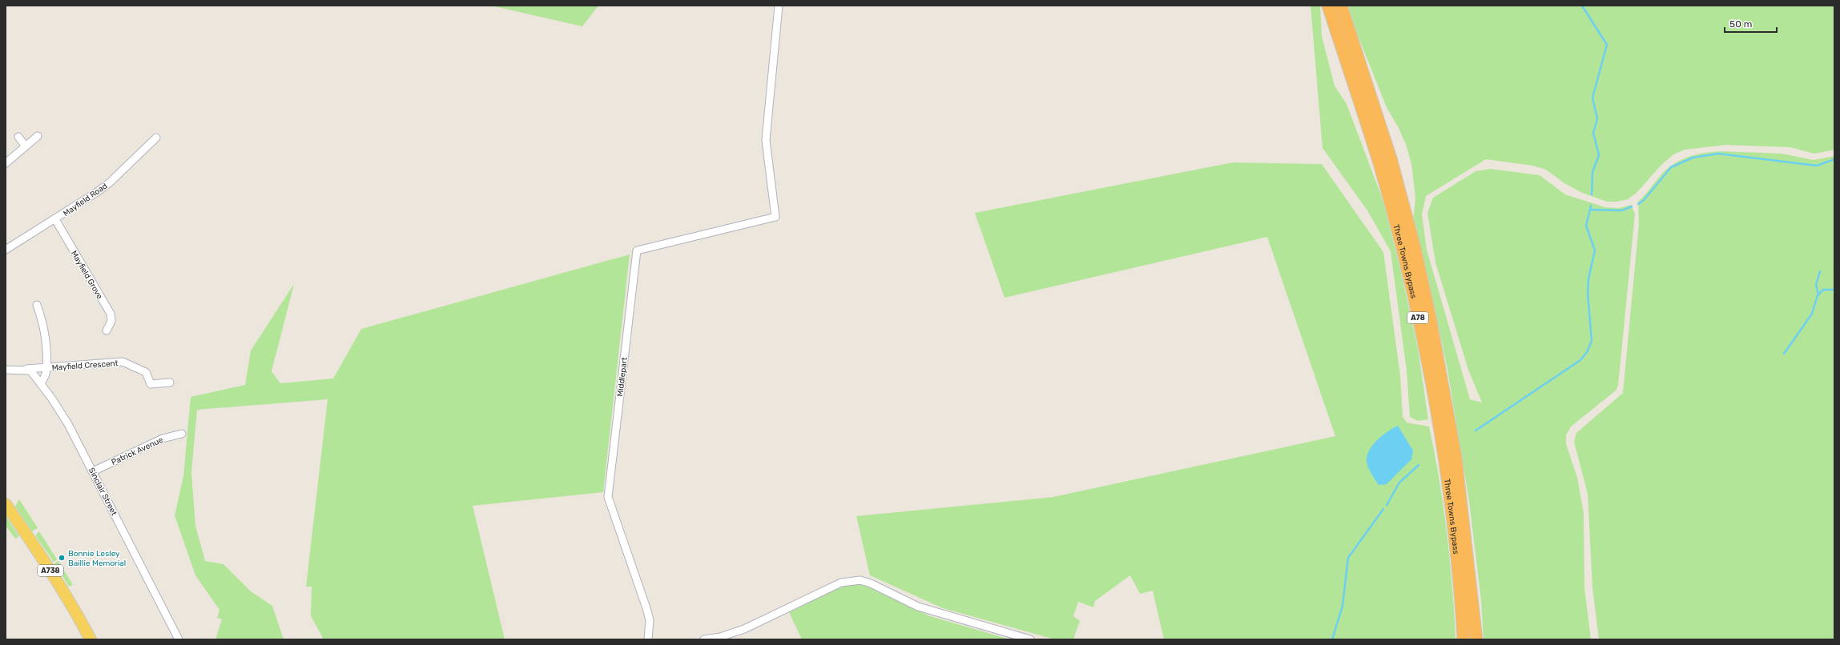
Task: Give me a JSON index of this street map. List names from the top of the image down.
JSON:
{
  "streets": {
    "highway": ["Three Towns Bypass", "A78"],
    "main road": ["A738"],
    "street": [
      "Mayfield Road",
      "Mayfield Grove",
      "Mayfield Crescent",
      "Middlepart",
      "Patrick Avenue",
      "Sinclair Street"
    ]
  },
  "crossings": [
    ["Mayfield Road", "Mayfield Grove"],
    ["Mayfield Crescent", "Sinclair Street"],
    ["Patrick Avenue", "Sinclair Street"]
  ],
  "places": ["Bonnie Lesley Baillie Memorial"],
  "scale_bar": "50 m"
}
